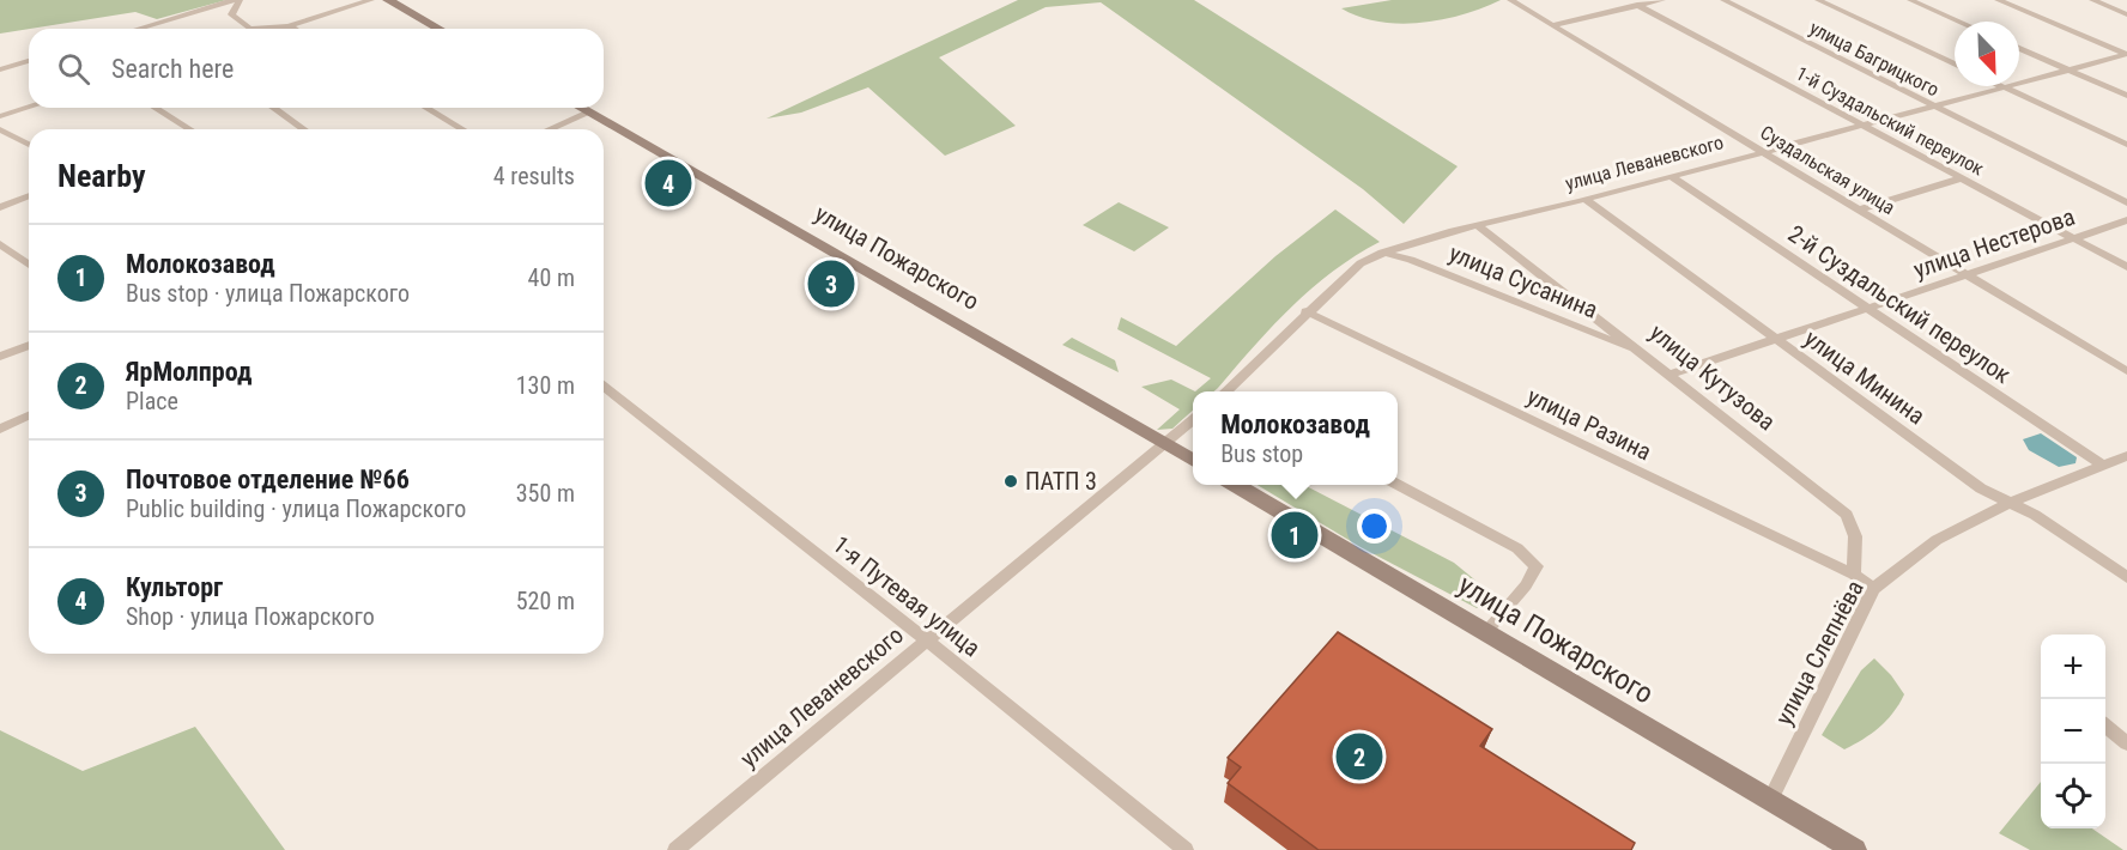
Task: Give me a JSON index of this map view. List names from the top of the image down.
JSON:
{
  "streets": {
    "street": [
      "улица Багрицкого",
      "1-й Суздальский переулок",
      "улица Леваневского",
      "Суздальская улица",
      "улица Нестерова",
      "улица Пожарского",
      "улица Сусанина",
      "2-й Суздальский переулок",
      "улица Кутузова",
      "улица Минина",
      "улица Разина",
      "1-я Путевая улица",
      "улица Слепнёва"
    ]
  },
  "crossings": [
    ["улица Багрицкого", "улица Леваневского"],
    ["1-й Суздальский переулок", "улица Леваневского"],
    ["1-й Суздальский переулок", "улица Нестерова"],
    ["улица Леваневского", "Суздальская улица"],
    ["улица Леваневского", "улица Пожарского"],
    ["улица Леваневского", "улица Сусанина"],
    ["улица Леваневского", "2-й Суздальский переулок"],
    ["улица Леваневского", "улица Кутузова"],
    ["улица Леваневского", "улица Минина"],
    ["улица Леваневского", "улица Разина"],
    ["улица Леваневского", "1-я Путевая улица"],
    ["Суздальская улица", "улица Нестерова"],
    ["улица Нестерова", "2-й Суздальский переулок"],
    ["улица Нестерова", "улица Кутузова"],
    ["улица Нестерова", "улица Минина"],
    ["улица Пожарского", "улица Слепнёва"],
    ["улица Сусанина", "улица Кутузова"],
    ["2-й Суздальский переулок", "улица Слепнёва"],
    ["улица Кутузова", "улица Разина"],
    ["улица Минина", "улица Слепнёва"]
  ],
  "places": ["ПАТП 3"],
  "north": "bottom right",
  "page": {
    "search": "Search here",
    "heading": ["Nearby", "4 results"],
    "pins": [
      "4",
      "3",
      "1",
      "2"
    ],
    "list": [
      {
        "mark": "1",
        "name": "Молокозавод",
        "note": "Bus stop · улица Пожарского",
        "value": "40 m"
      },
      {
        "mark": "2",
        "name": "ЯрМолпрод",
        "note": "Place",
        "value": "130 m"
      },
      {
        "mark": "3",
        "name": "Почтовое отделение №66",
        "note": "Public building · улица Пожарского",
        "value": "350 m"
      },
      {
        "mark": "4",
        "name": "Культорг",
        "note": "Shop · улица Пожарского",
        "value": "520 m"
      }
    ],
    "popup": ["Молокозавод", "Bus stop"],
    "map_buttons": ["+", "−"]
  }
}
